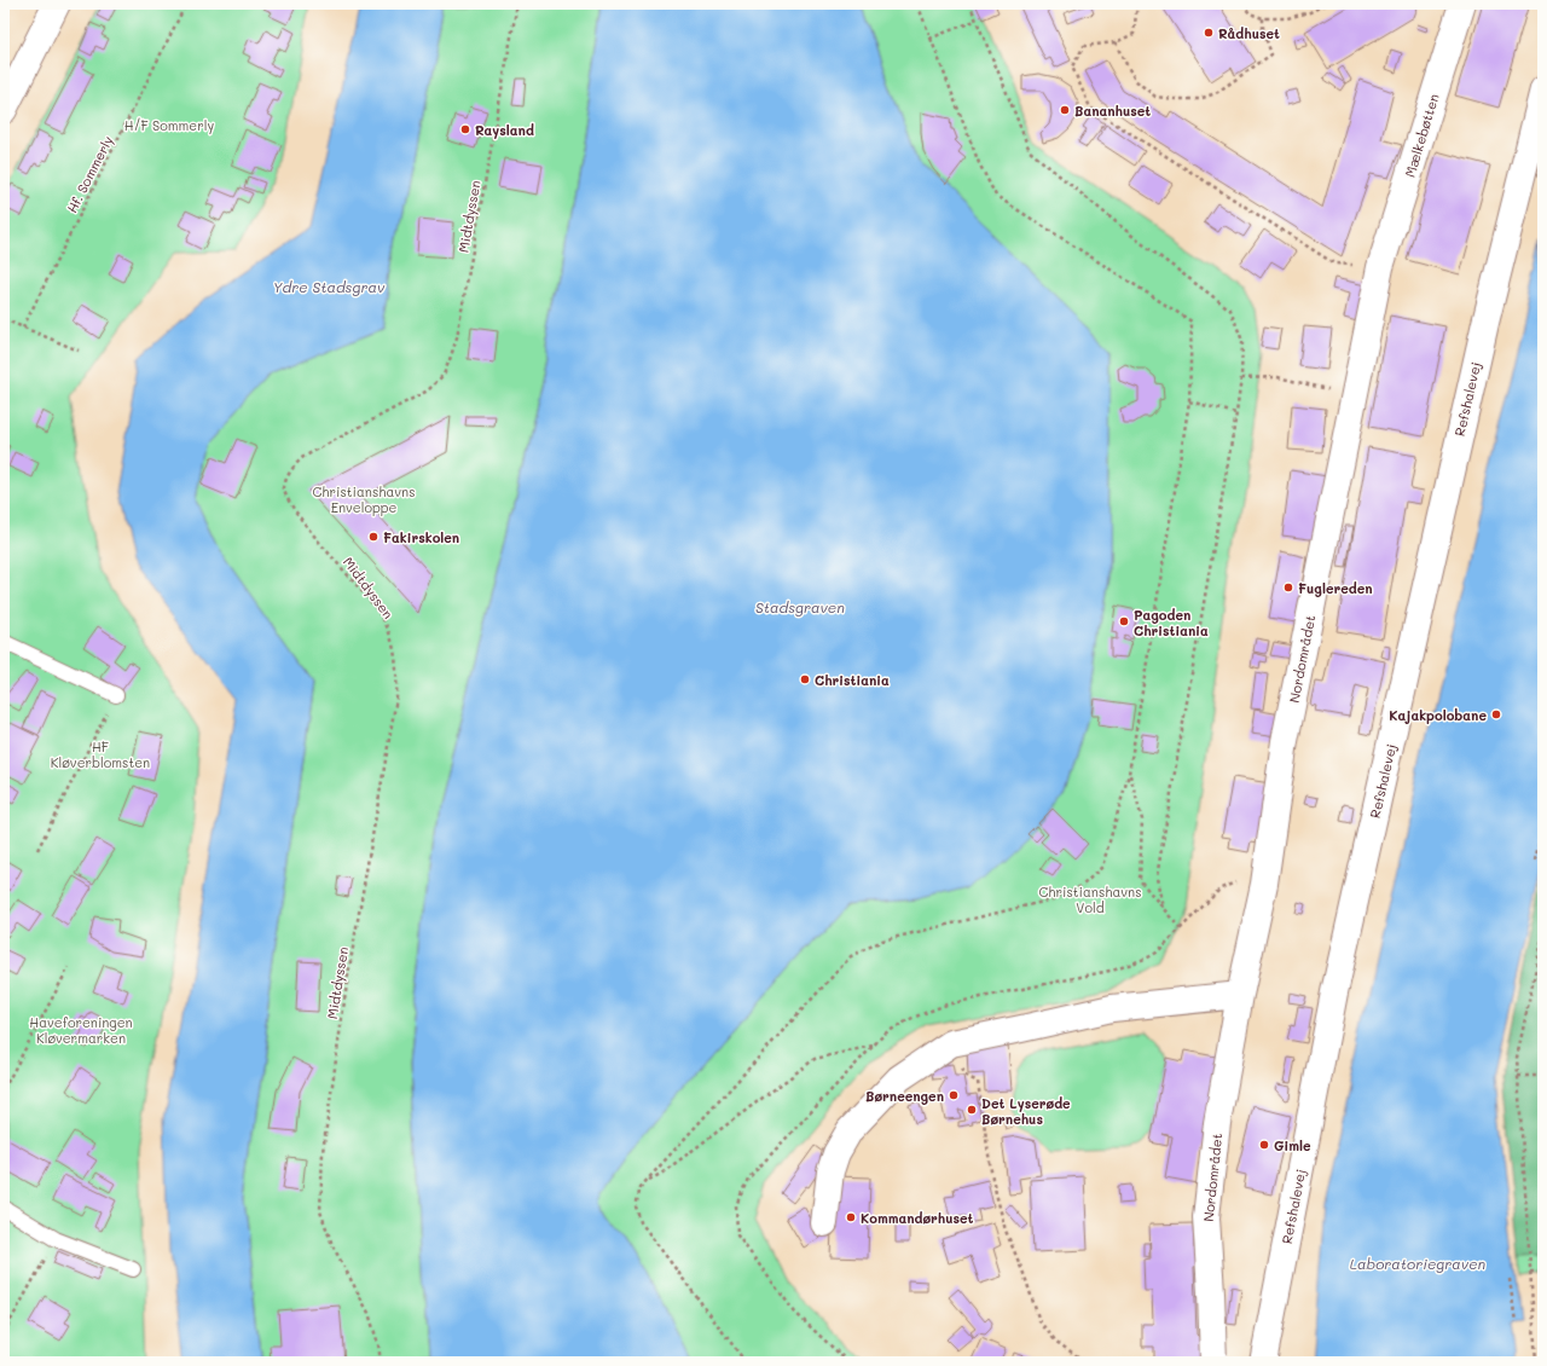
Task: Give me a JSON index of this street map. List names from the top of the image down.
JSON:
{
  "streets": {
    "street": ["Mælkebøtten", "Refshalevej", "Nordområdet"],
    "path": ["Hf. Sommerly", "Midtdyssen"]
  },
  "crossings": [
    ["Mælkebøtten", "Nordområdet"]
  ],
  "water": ["Ydre Stadsgrav", "Stadsgraven", "Laboratoriegraven"],
  "parks": [
    "H/F Sommerly",
    "Christianshavns Enveloppe",
    "HF Kløverblomsten",
    "Christianshavns Vold",
    "Haveforeningen Kløvermarken"
  ],
  "places": [
    "Rådhuset",
    "Bananhuset",
    "Raysland",
    "Fakirskolen",
    "Fuglereden",
    "Pagoden Christiania",
    "Christiania",
    "Kajakpolobane",
    "Børneengen",
    "Det Lyserøde Børnehus",
    "Gimle",
    "Kommandørhuset"
  ]
}
